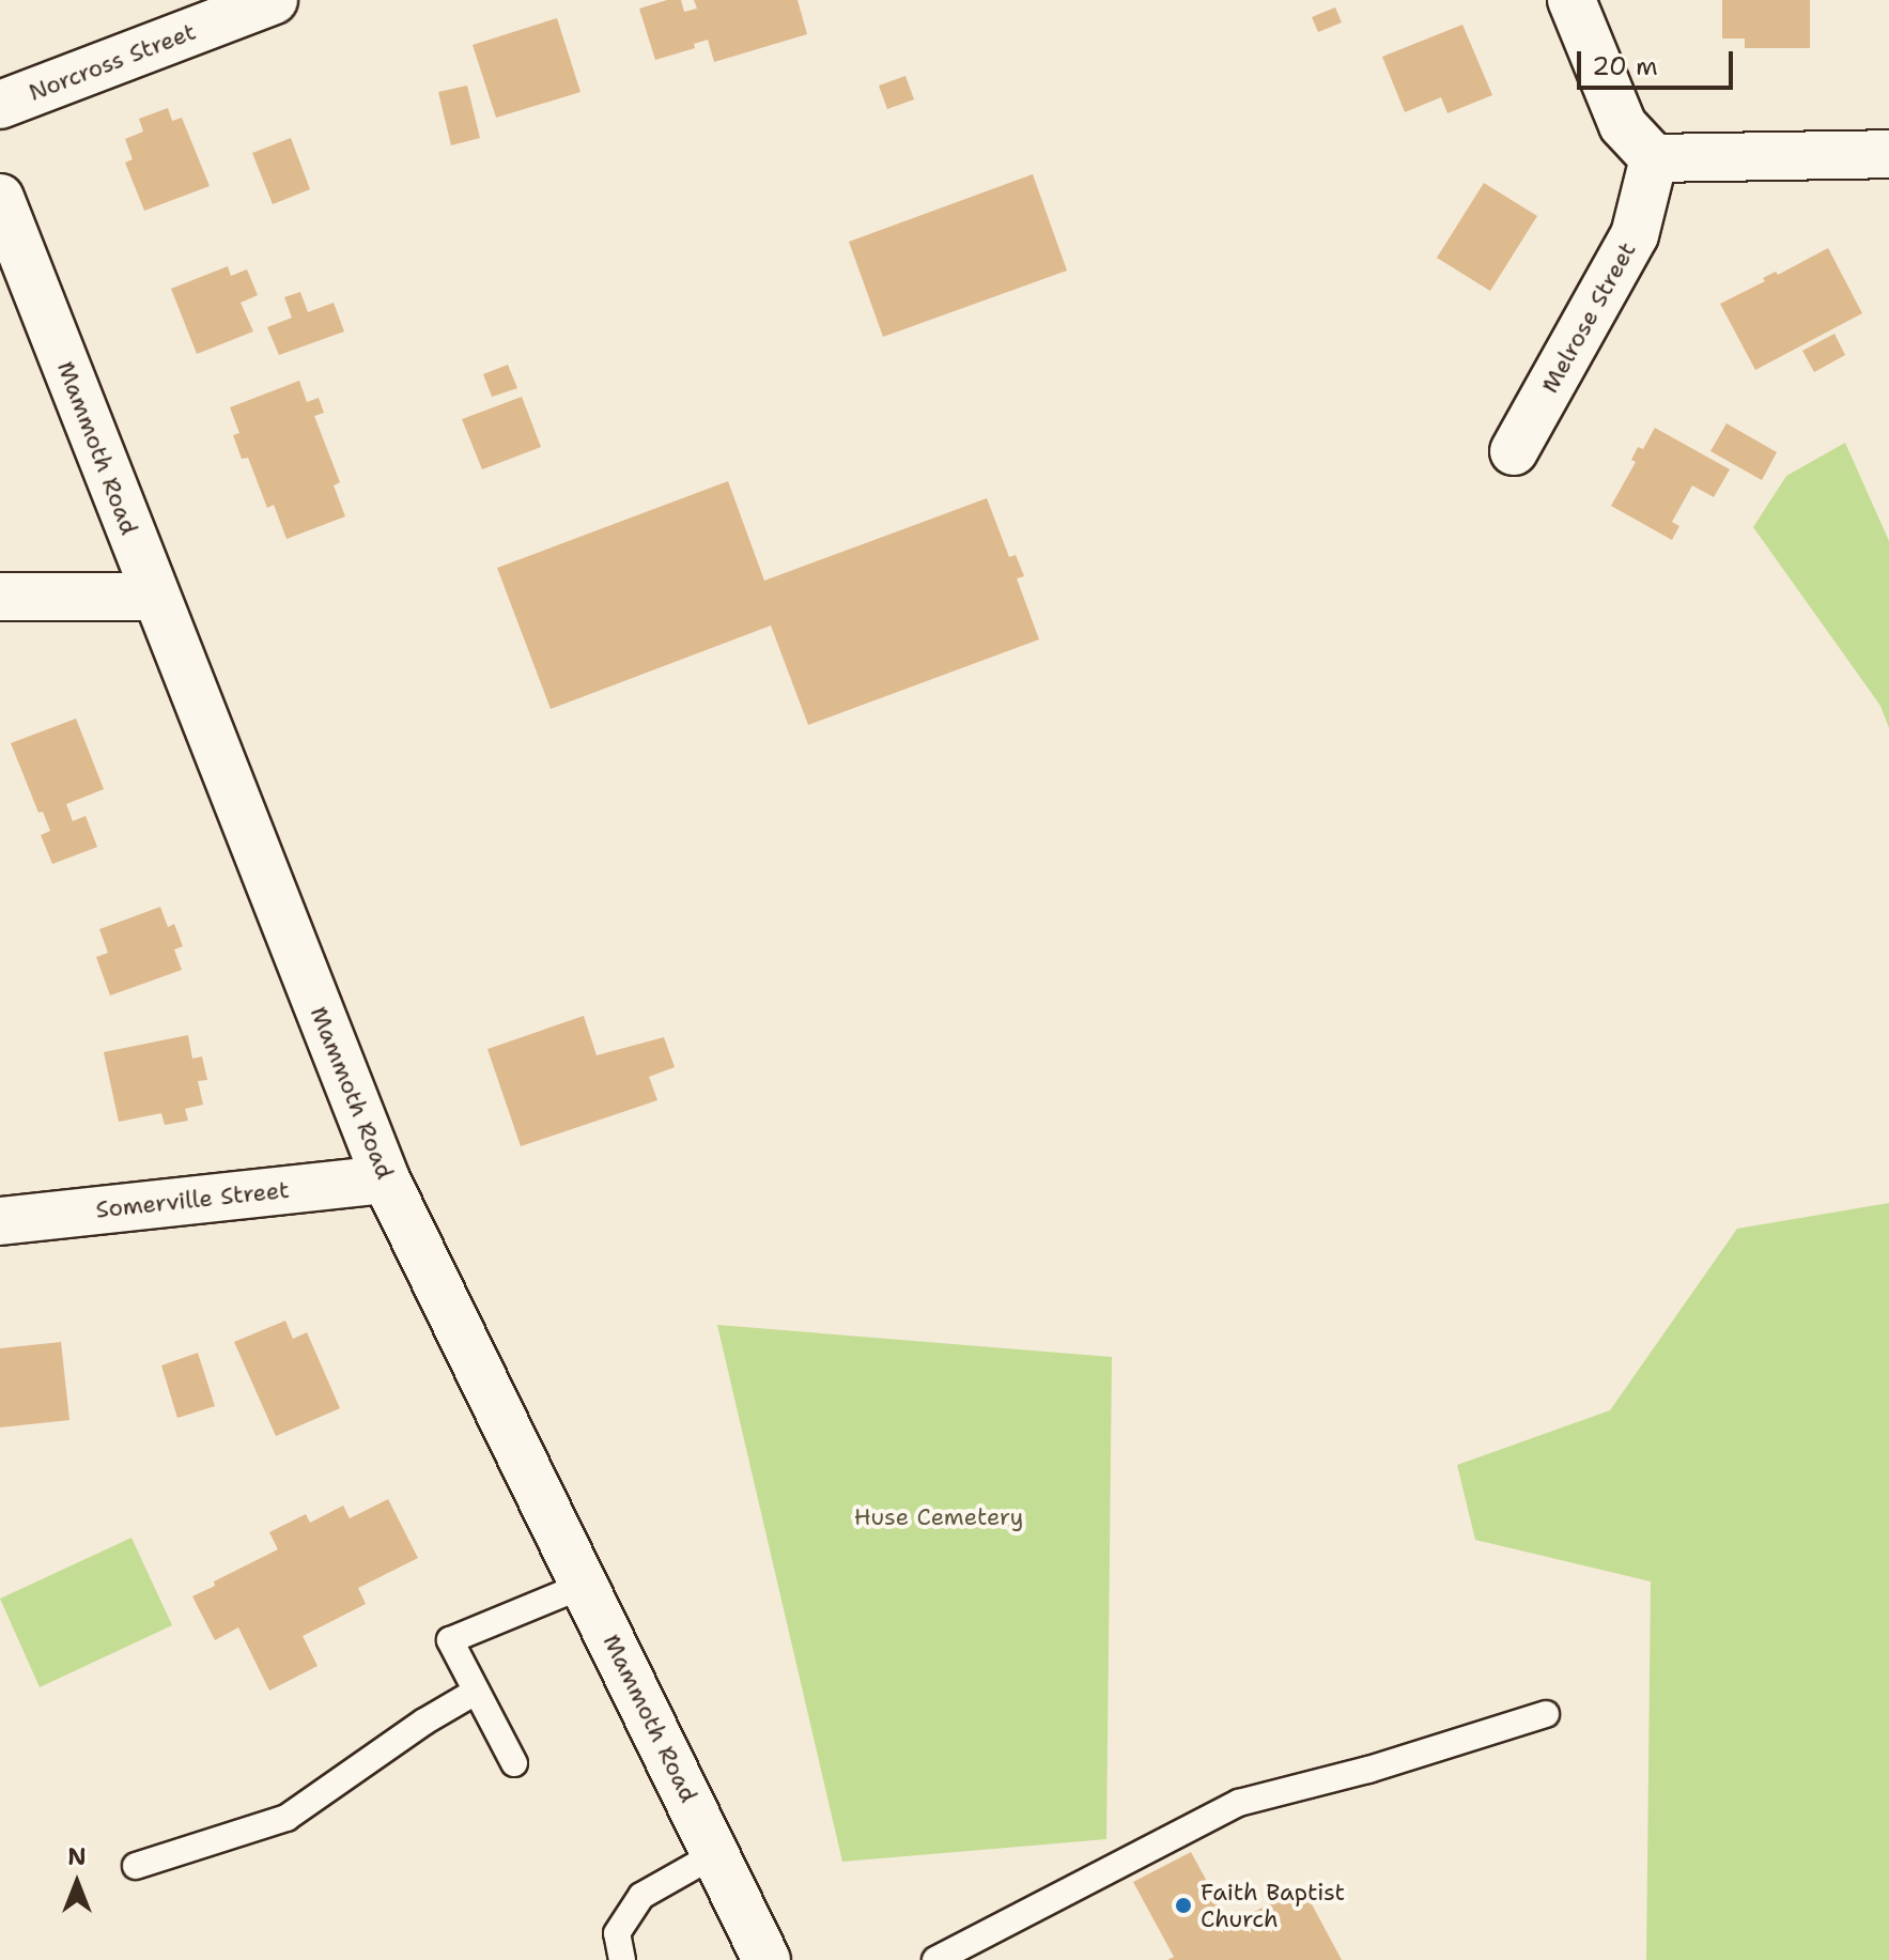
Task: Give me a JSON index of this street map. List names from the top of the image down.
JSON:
{
  "streets": {
    "main road": [
      "Norcross Street",
      "Melrose Street",
      "Mammoth Road",
      "Somerville Street"
    ]
  },
  "crossings": [
    ["Mammoth Road", "Somerville Street"]
  ],
  "parks": ["Huse Cemetery"],
  "places": ["Faith Baptist Church"],
  "scale_bar": "20 m",
  "north": "top"
}
